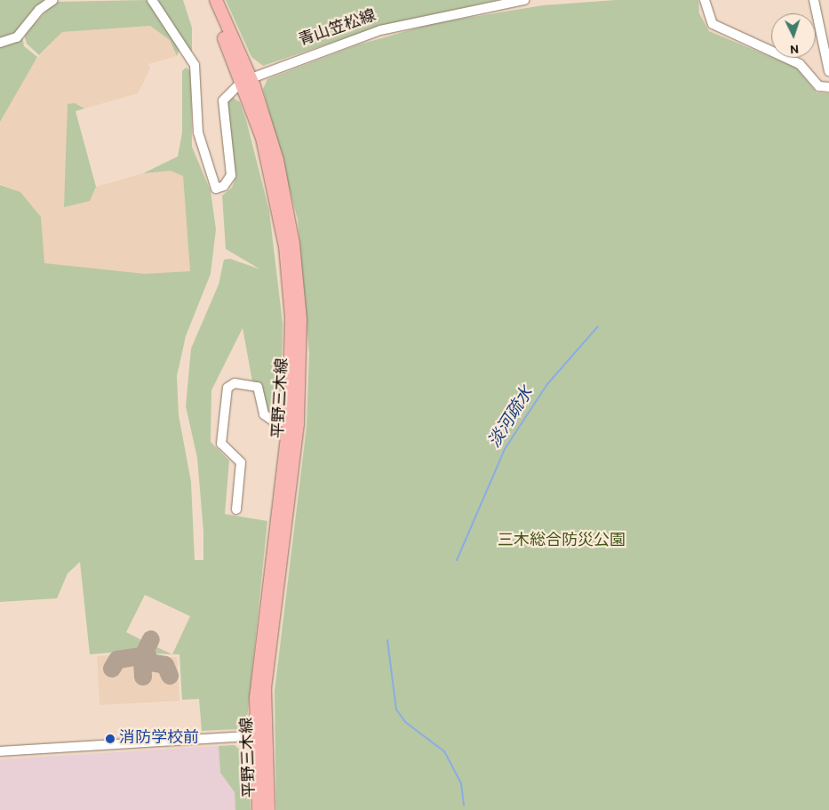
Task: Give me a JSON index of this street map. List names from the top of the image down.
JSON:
{
  "streets": {
    "main road": ["平野三木線"],
    "street": ["青山笠松線"]
  },
  "crossings": [
    ["青山笠松線", "平野三木線"]
  ],
  "water": ["淡河疏水"],
  "parks": ["三木総合防災公園"],
  "places": ["消防学校前"],
  "north": "bottom"
}
